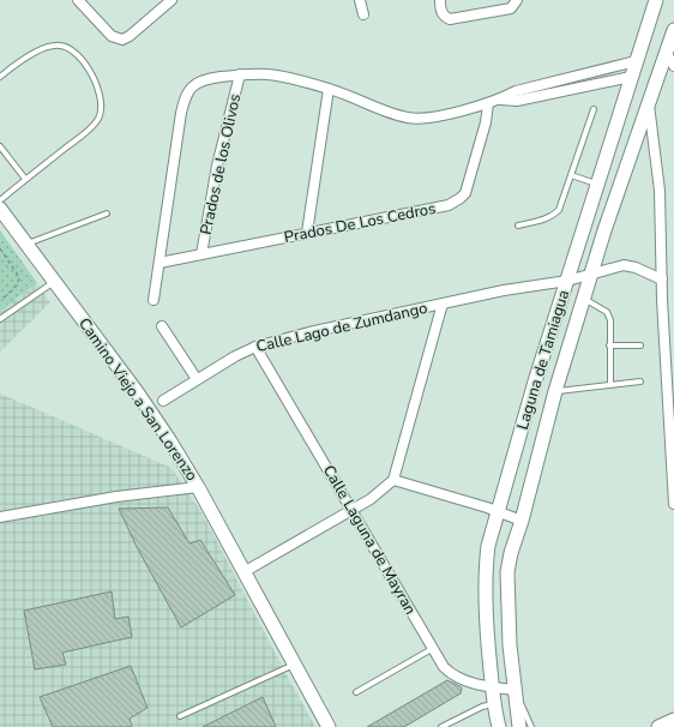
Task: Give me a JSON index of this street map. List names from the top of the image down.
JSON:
{
  "streets": {
    "main road": ["Laguna de Tamiagua", "Camino Viejo a San Lorenzo"],
    "street": [
      "Prados de los Olivos",
      "Prados De Los Cedros",
      "Calle Lago de Zumdango",
      "Calle Laguna de Mayran"
    ]
  },
  "crossings": [
    ["Prados de los Olivos", "Prados De Los Cedros"],
    ["Calle Lago de Zumdango", "Laguna de Tamiagua"],
    ["Calle Lago de Zumdango", "Calle Laguna de Mayran"],
    ["Laguna de Tamiagua", "Calle Laguna de Mayran"]
  ]
}
